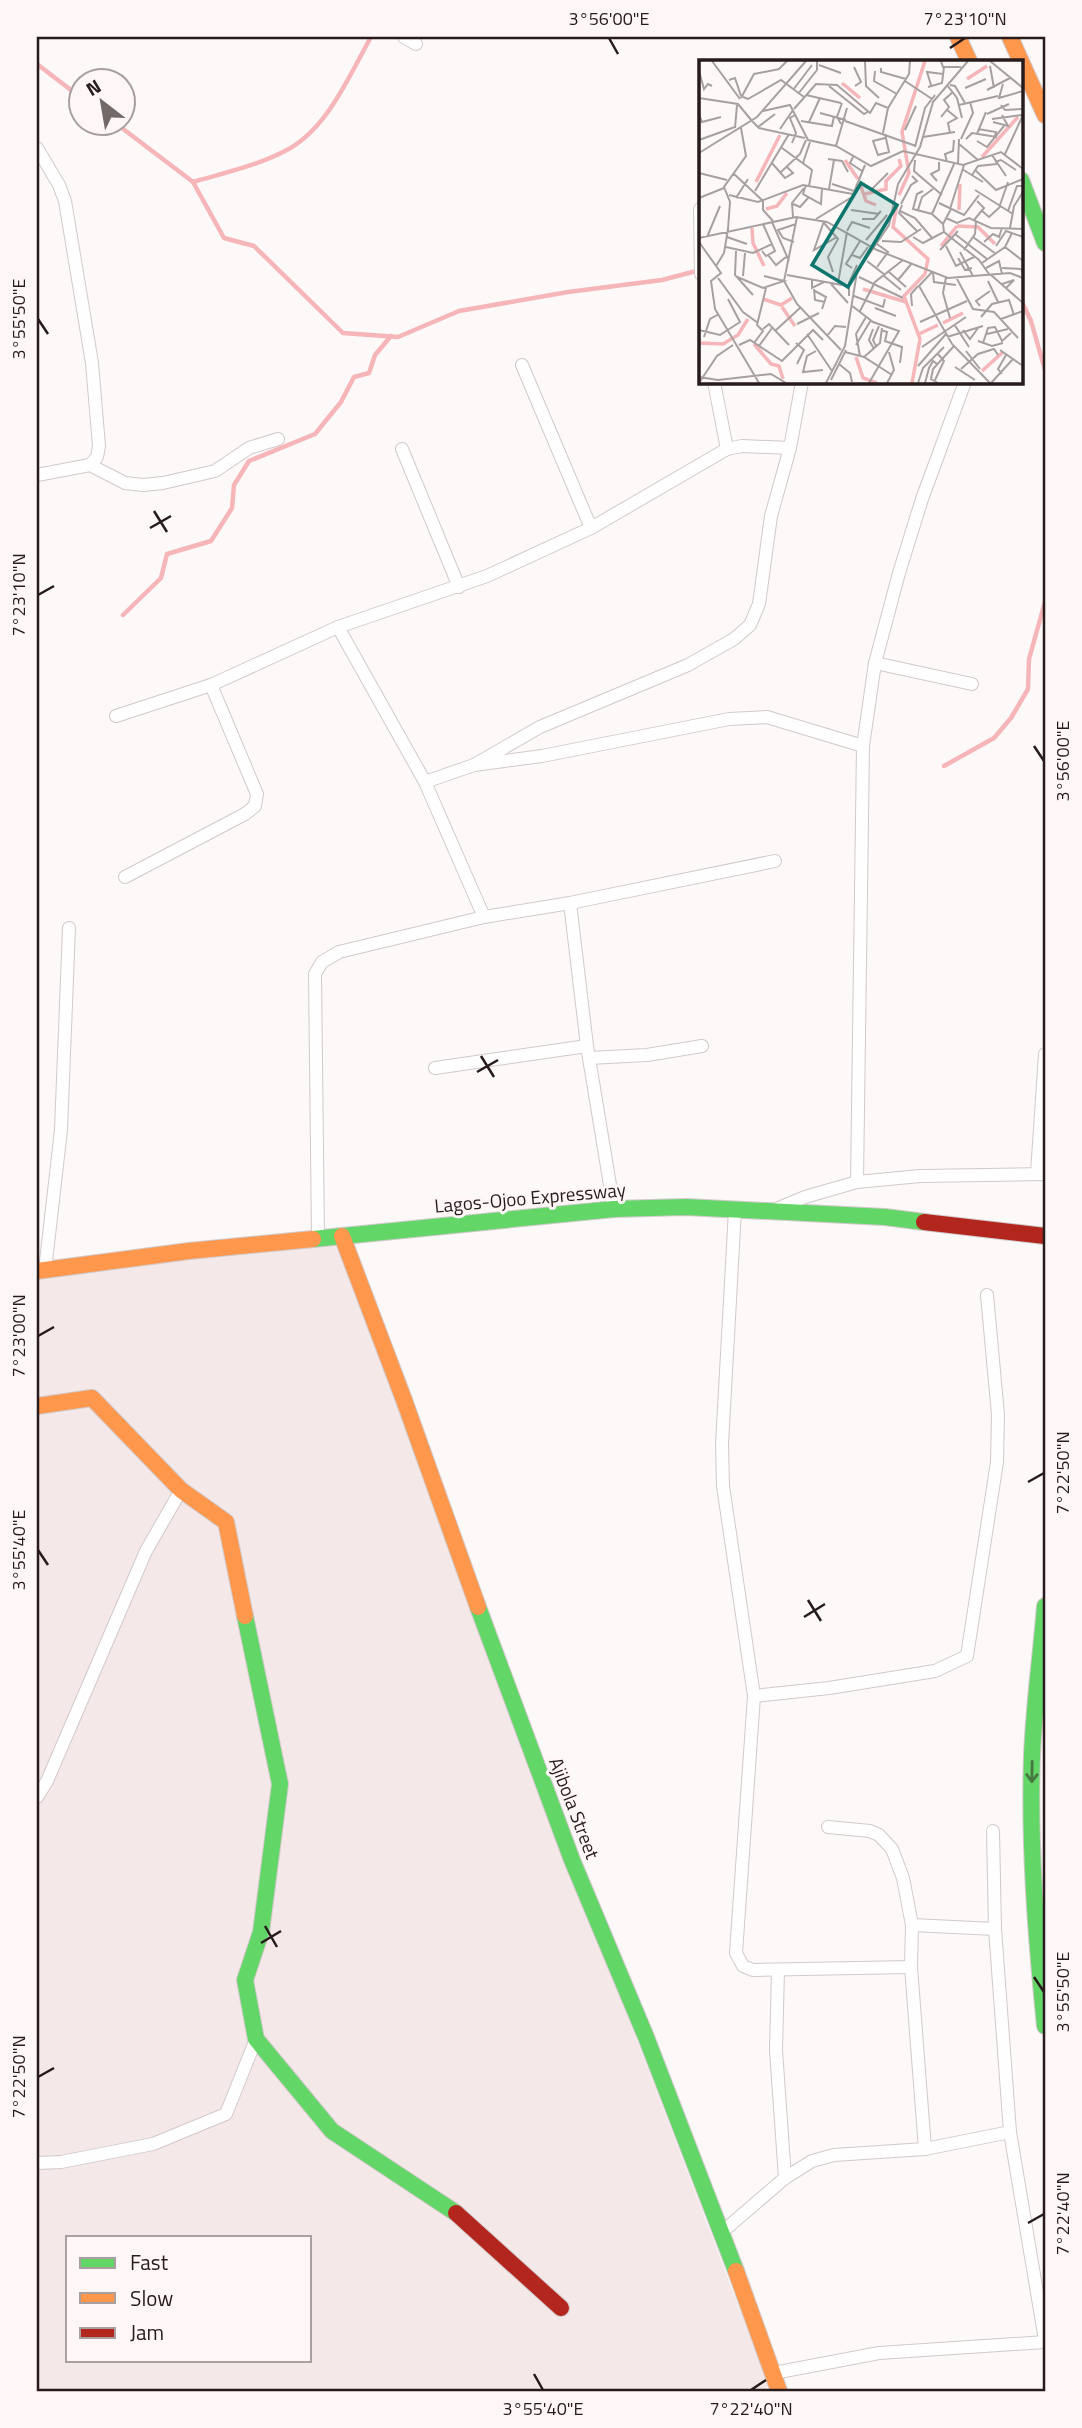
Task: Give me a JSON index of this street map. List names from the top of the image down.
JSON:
{
  "streets": {
    "main road": ["Lagos-Ojoo Expressway", "Ajibola Street"]
  },
  "crossings": [
    ["Lagos-Ojoo Expressway", "Ajibola Street"]
  ],
  "legend": ["Fast", "Slow", "Jam"],
  "north": "top left",
  "coordinates": [
    "3°56'00\"E",
    "7°23'10\"N",
    "3°55'50\"E",
    "7°23'00\"N",
    "7°22'50\"N",
    "3°55'40\"E",
    "7°22'40\"N"
  ]
}
